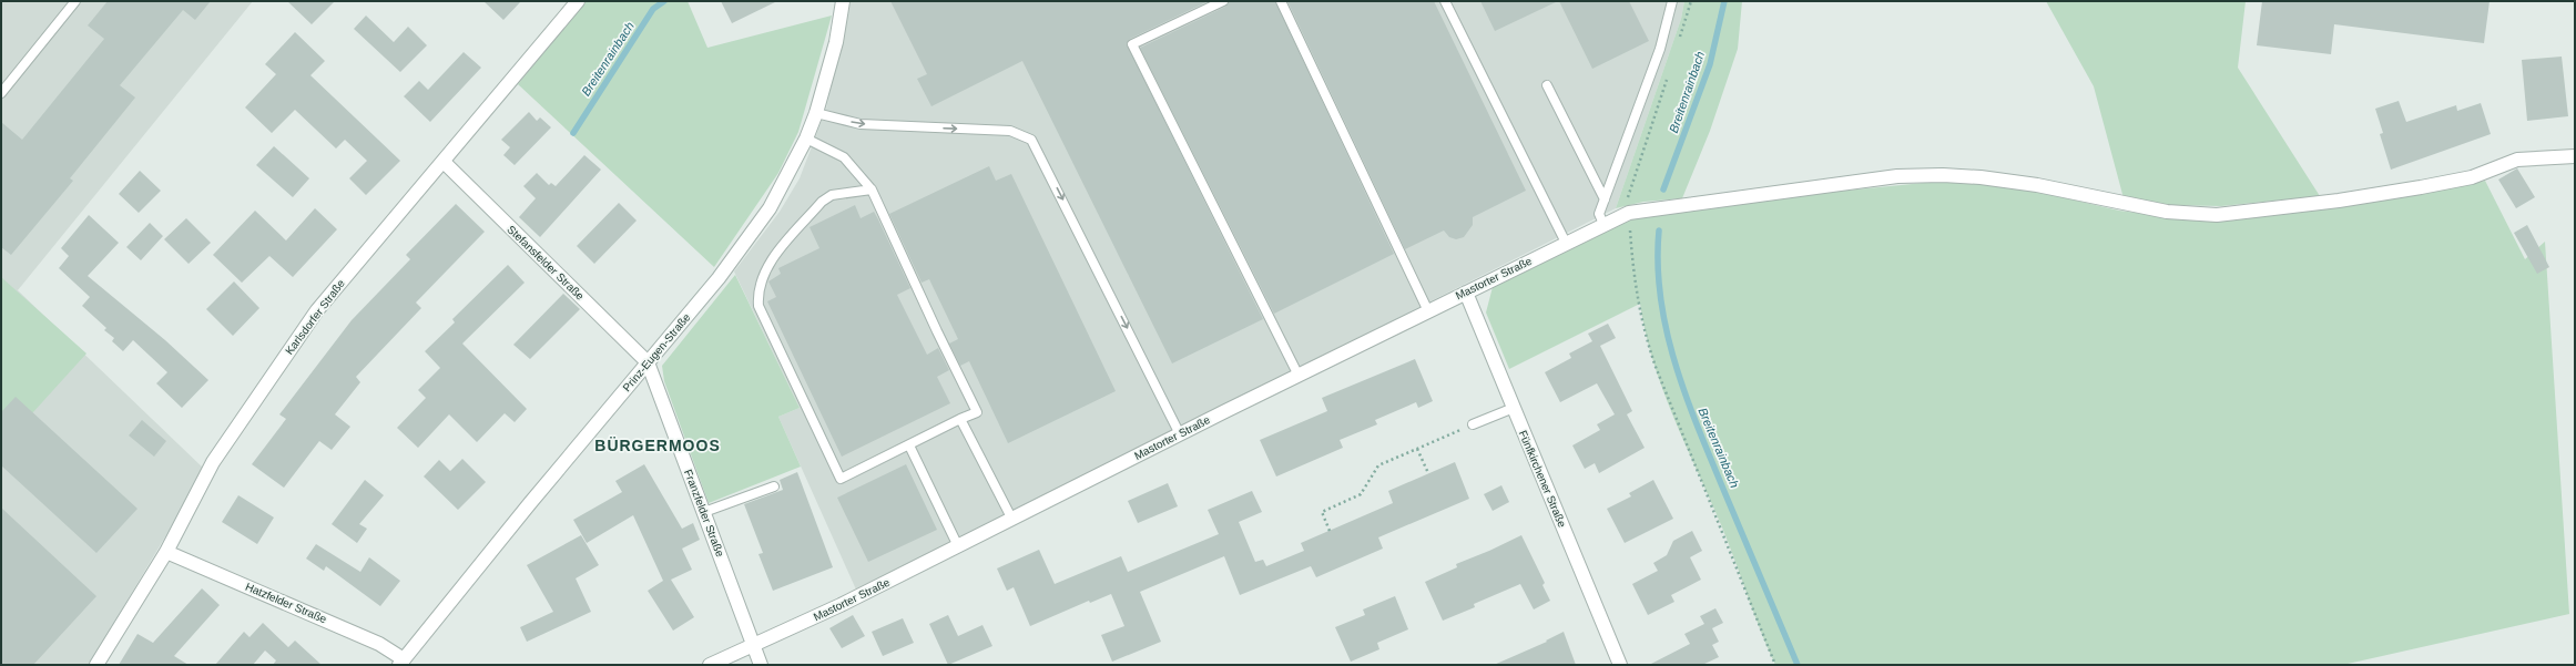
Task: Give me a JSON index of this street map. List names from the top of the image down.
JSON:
{
  "streets": {
    "street": [
      "Stefansfelder Straße",
      "Mastorter Straße",
      "Karlsdorfer Straße",
      "Prinz-Eugen-Straße",
      "Fünfkirchener Straße",
      "Franzfelder Straße",
      "Hatzfelder Straße"
    ]
  },
  "crossings": [
    ["Stefansfelder Straße", "Karlsdorfer Straße"],
    ["Stefansfelder Straße", "Prinz-Eugen-Straße"],
    ["Stefansfelder Straße", "Franzfelder Straße"],
    ["Mastorter Straße", "Fünfkirchener Straße"],
    ["Mastorter Straße", "Franzfelder Straße"],
    ["Karlsdorfer Straße", "Hatzfelder Straße"],
    ["Prinz-Eugen-Straße", "Franzfelder Straße"],
    ["Prinz-Eugen-Straße", "Hatzfelder Straße"]
  ],
  "districts": ["BÜRGERMOOS"],
  "water": ["Breitenrainbach"]
}
